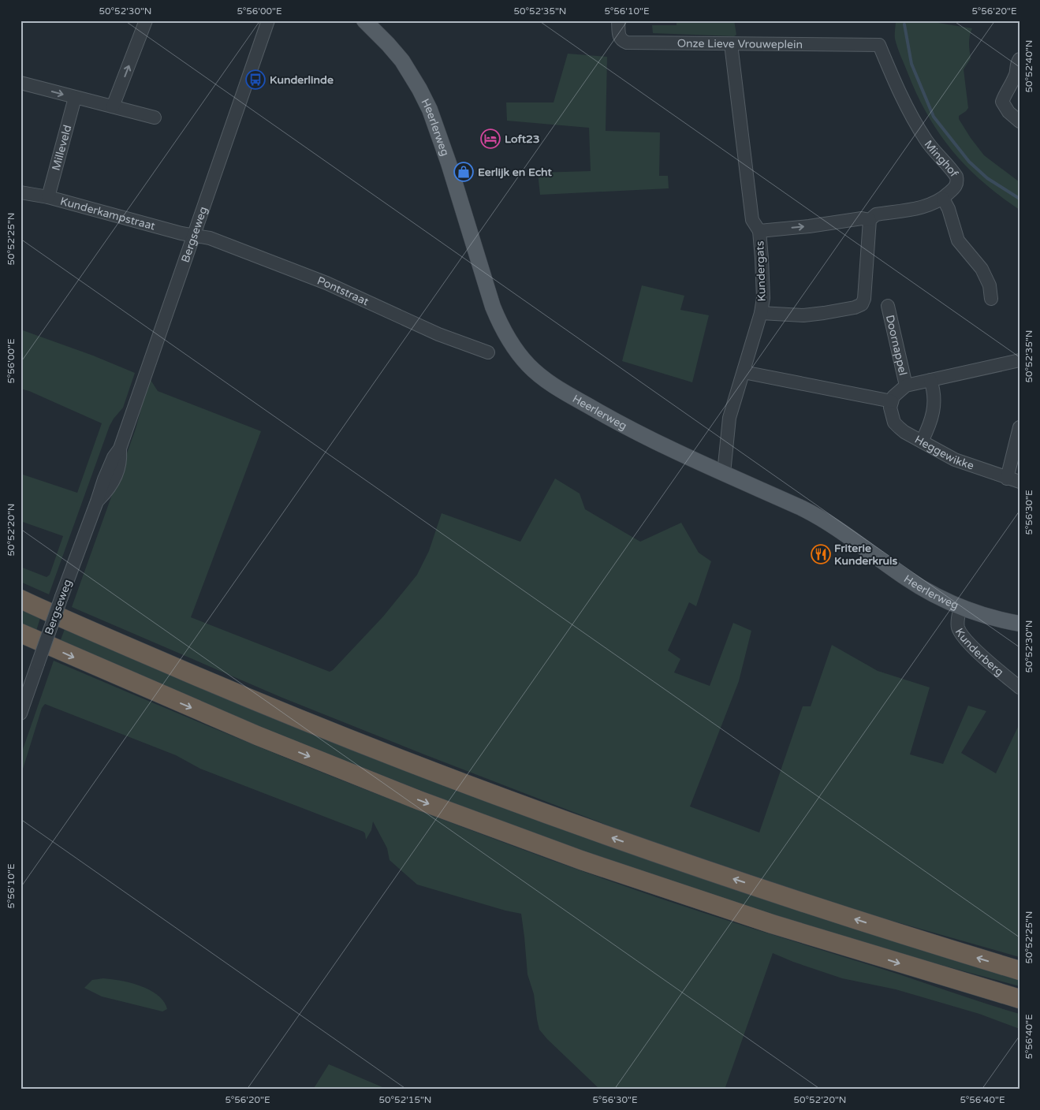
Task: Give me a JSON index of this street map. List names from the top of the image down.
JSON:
{
  "streets": {
    "main road": ["Heerlerweg"],
    "street": [
      "Onze Lieve Vrouweplein",
      "Milleveld",
      "Minghof",
      "Kunderkampstraat",
      "Bergseweg",
      "Kundergats",
      "Pontstraat",
      "Doornappel",
      "Heggewikke",
      "Kunderberg"
    ]
  },
  "crossings": [
    ["Onze Lieve Vrouweplein", "Minghof"],
    ["Onze Lieve Vrouweplein", "Kundergats"],
    ["Heerlerweg", "Kundergats"],
    ["Heerlerweg", "Kunderberg"],
    ["Milleveld", "Kunderkampstraat"],
    ["Minghof", "Kundergats"],
    ["Kunderkampstraat", "Bergseweg"],
    ["Kunderkampstraat", "Pontstraat"],
    ["Bergseweg", "Pontstraat"]
  ],
  "places": {
    "bus stop": ["Kunderlinde"],
    "hotel": ["Loft23"],
    "shop": ["Eerlijk en Echt"],
    "restaurant": ["Friterie Kunderkruis"]
  },
  "coordinates": [
    "50°52'30\"N",
    "5°56'00\"E",
    "50°52'35\"N",
    "5°56'10\"E",
    "5°56'20\"E",
    "50°52'40\"N",
    "50°52'25\"N",
    "5°56'30\"E",
    "50°52'20\"N",
    "5°56'40\"E",
    "50°52'15\"N"
  ]
}
